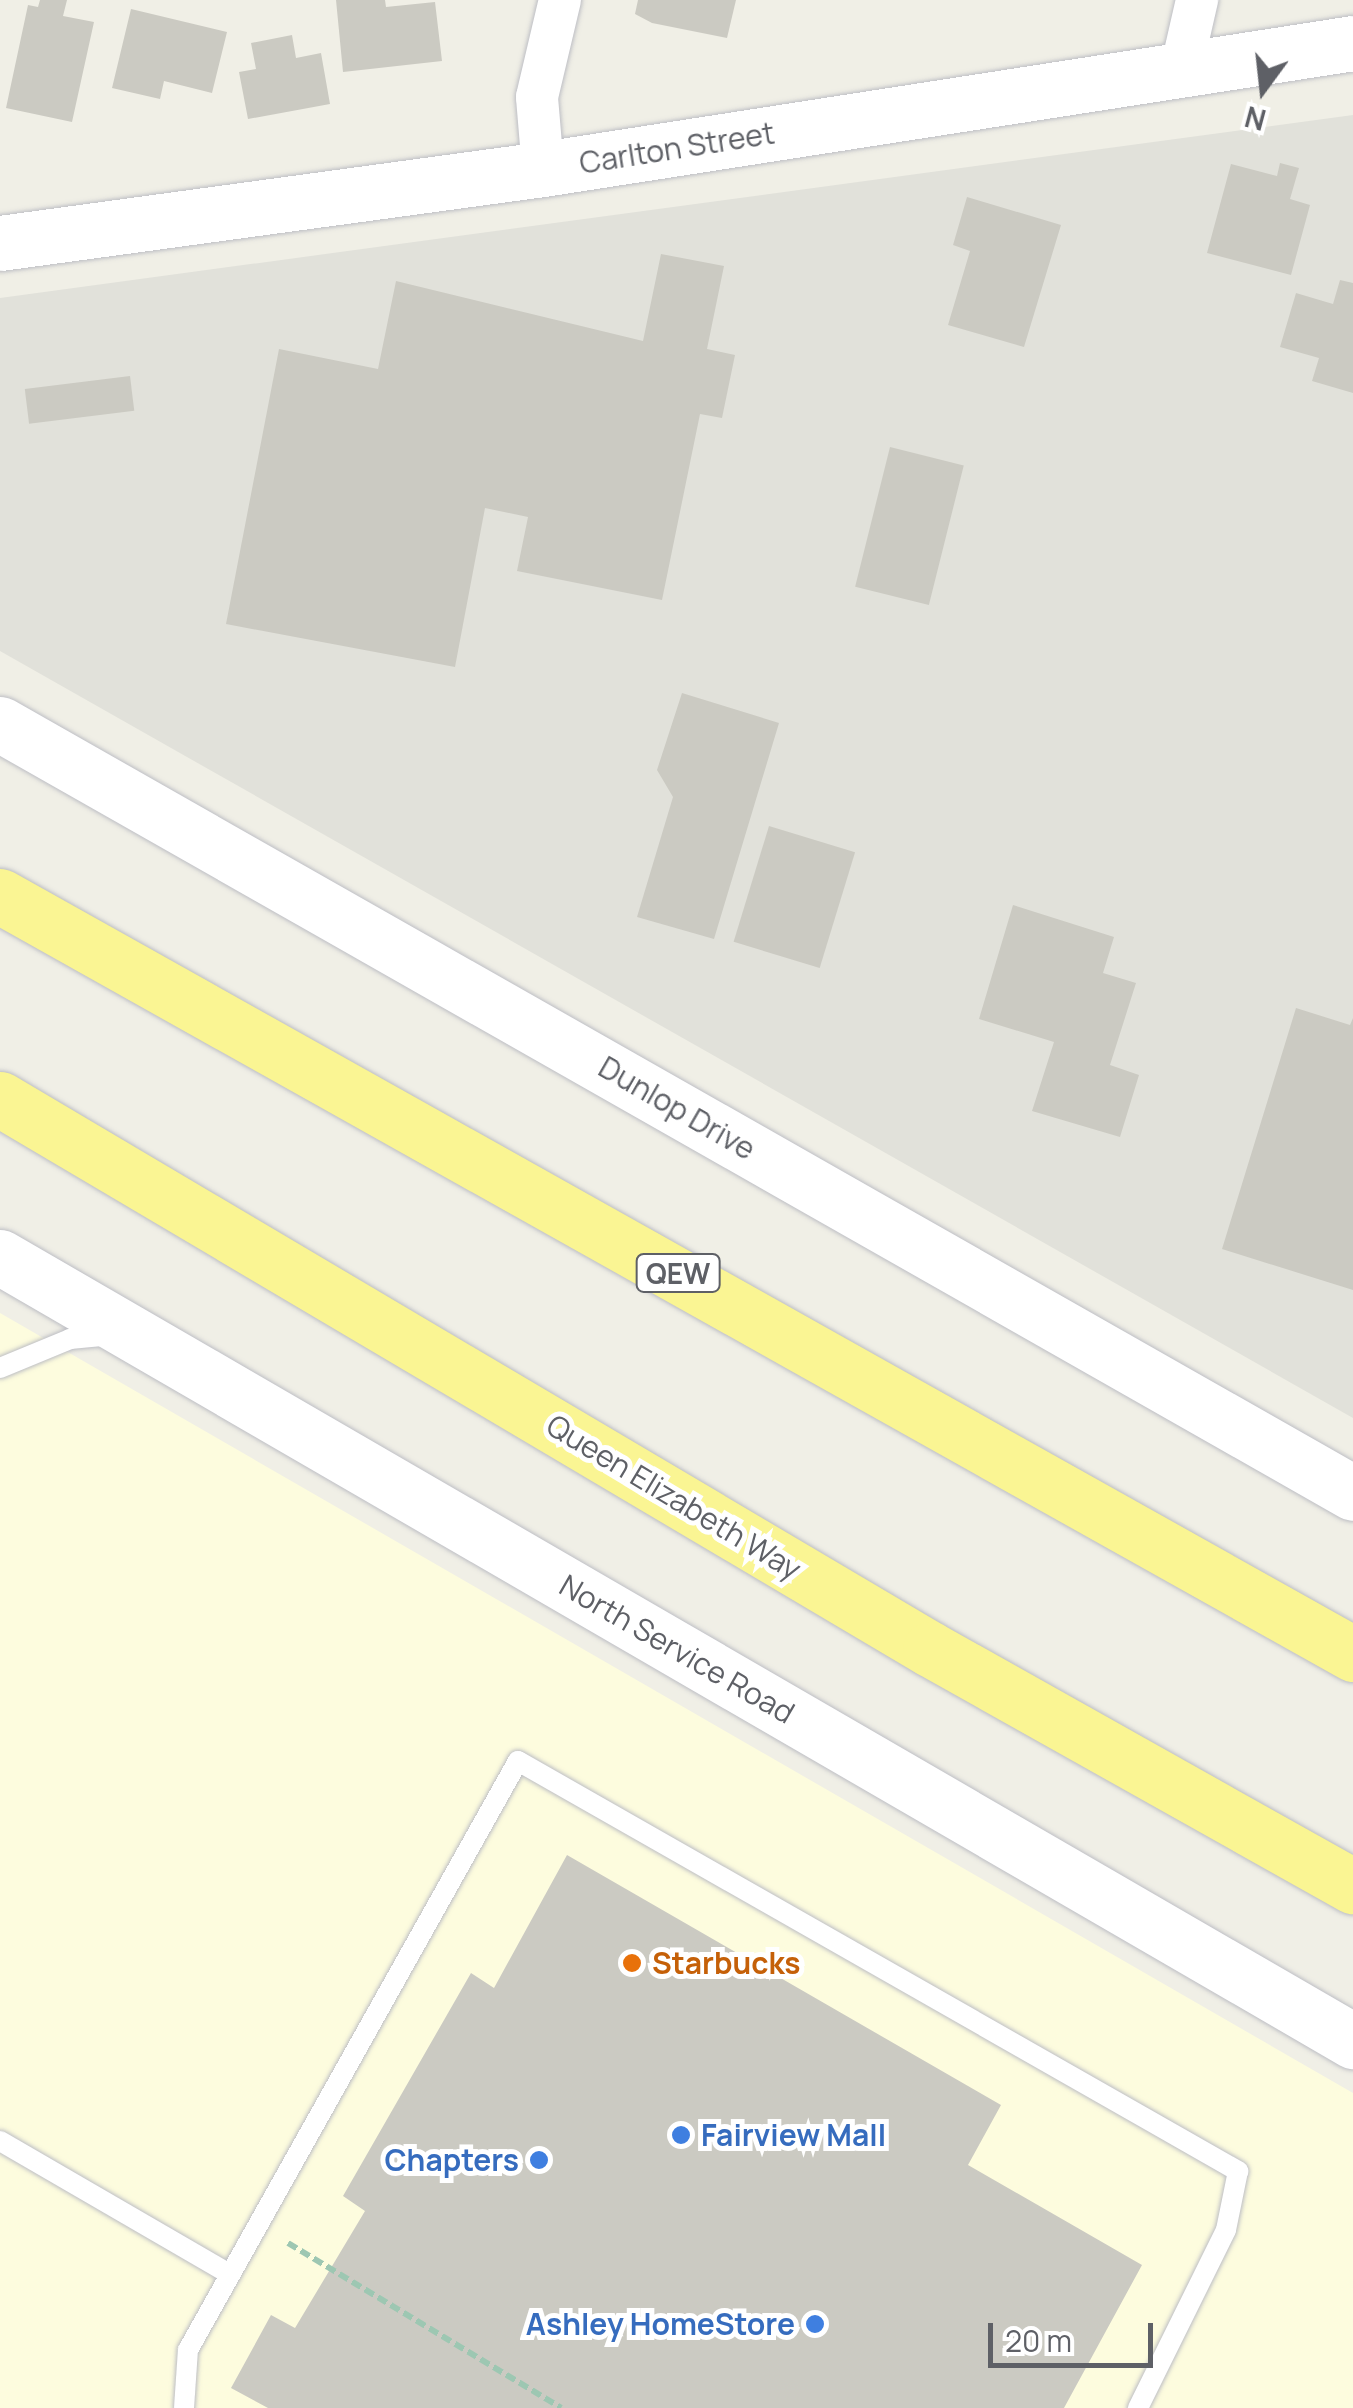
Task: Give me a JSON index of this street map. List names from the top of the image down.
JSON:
{
  "streets": {
    "highway": ["QEW", "Queen Elizabeth Way"],
    "street": ["Carlton Street", "Dunlop Drive", "North Service Road"]
  },
  "places": [
    "Starbucks",
    "Fairview Mall",
    "Chapters",
    "Ashley HomeStore"
  ],
  "scale_bar": "20 m",
  "north": "bottom"
}
